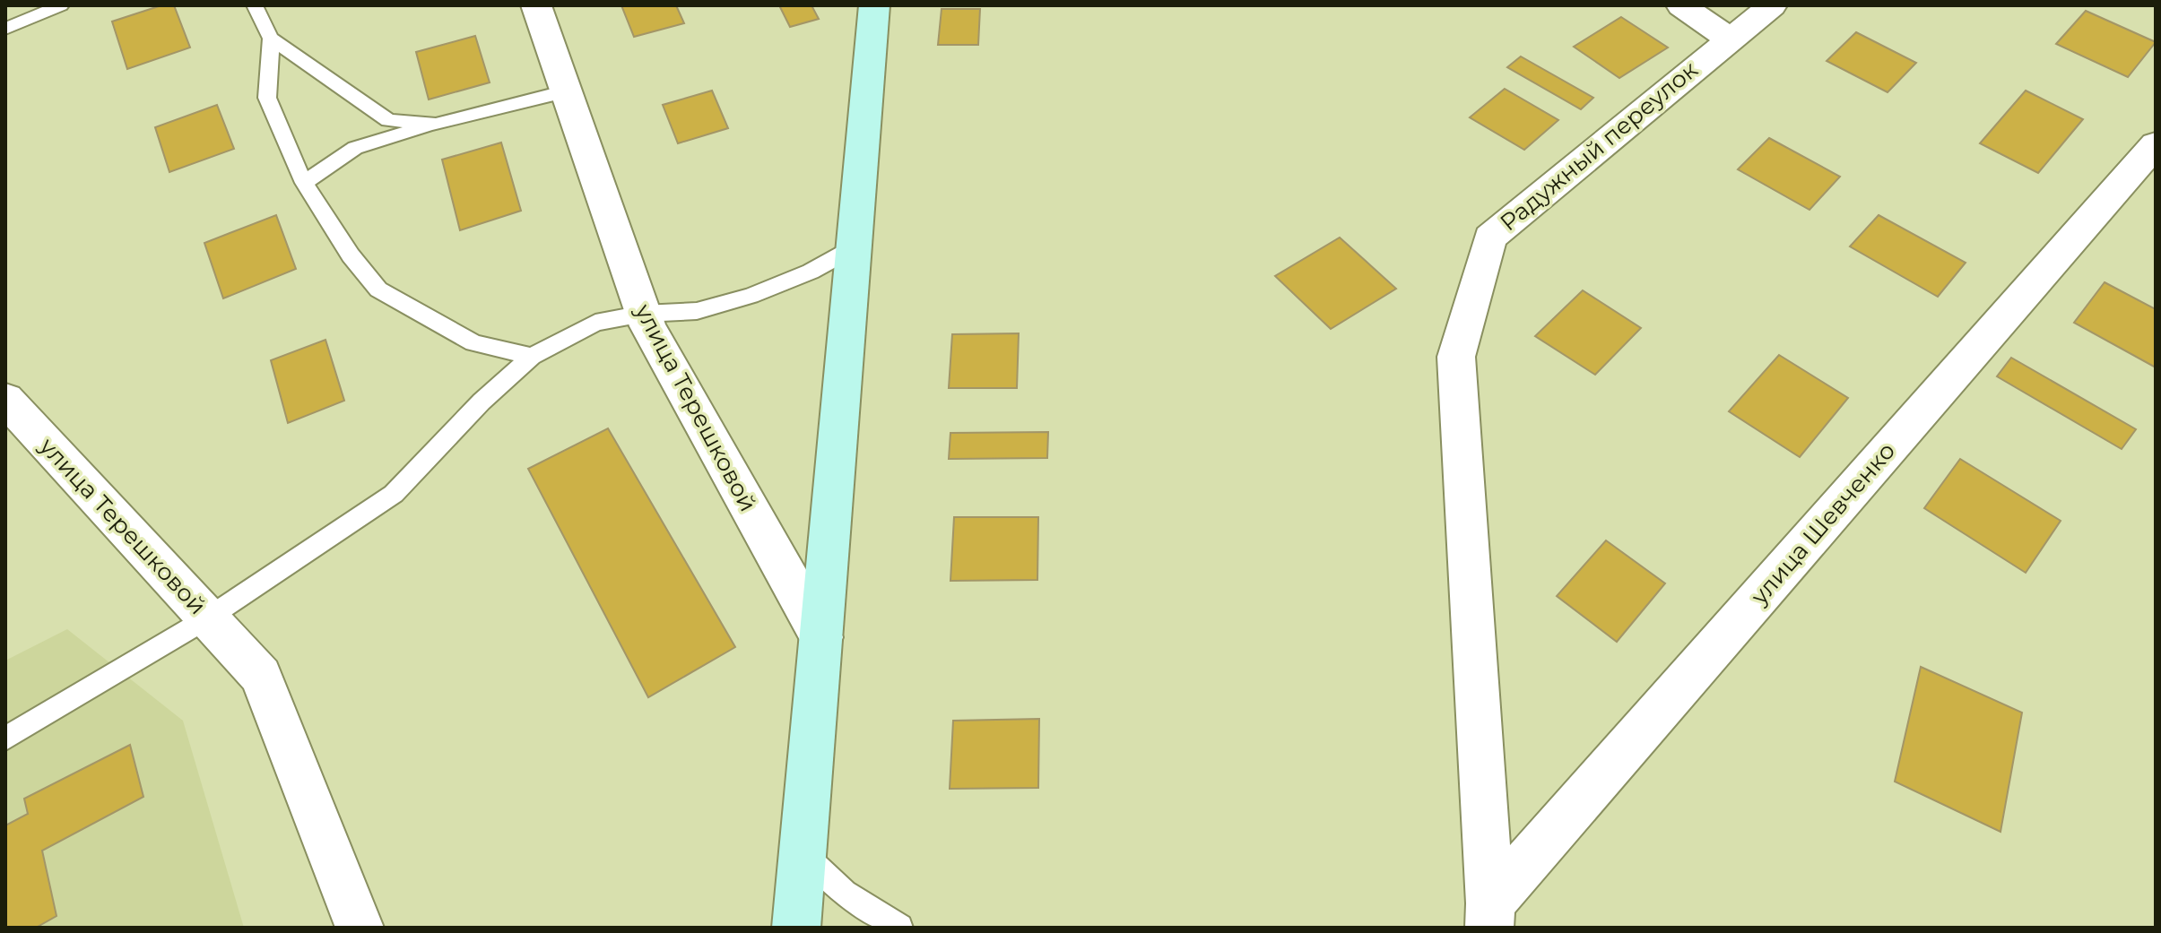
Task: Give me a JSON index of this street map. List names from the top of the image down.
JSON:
{
  "streets": {
    "street": ["Радужный переулок", "улица Терешковой", "улица Шевченко"]
  },
  "crossings": [
    ["Радужный переулок", "улица Шевченко"]
  ]
}
